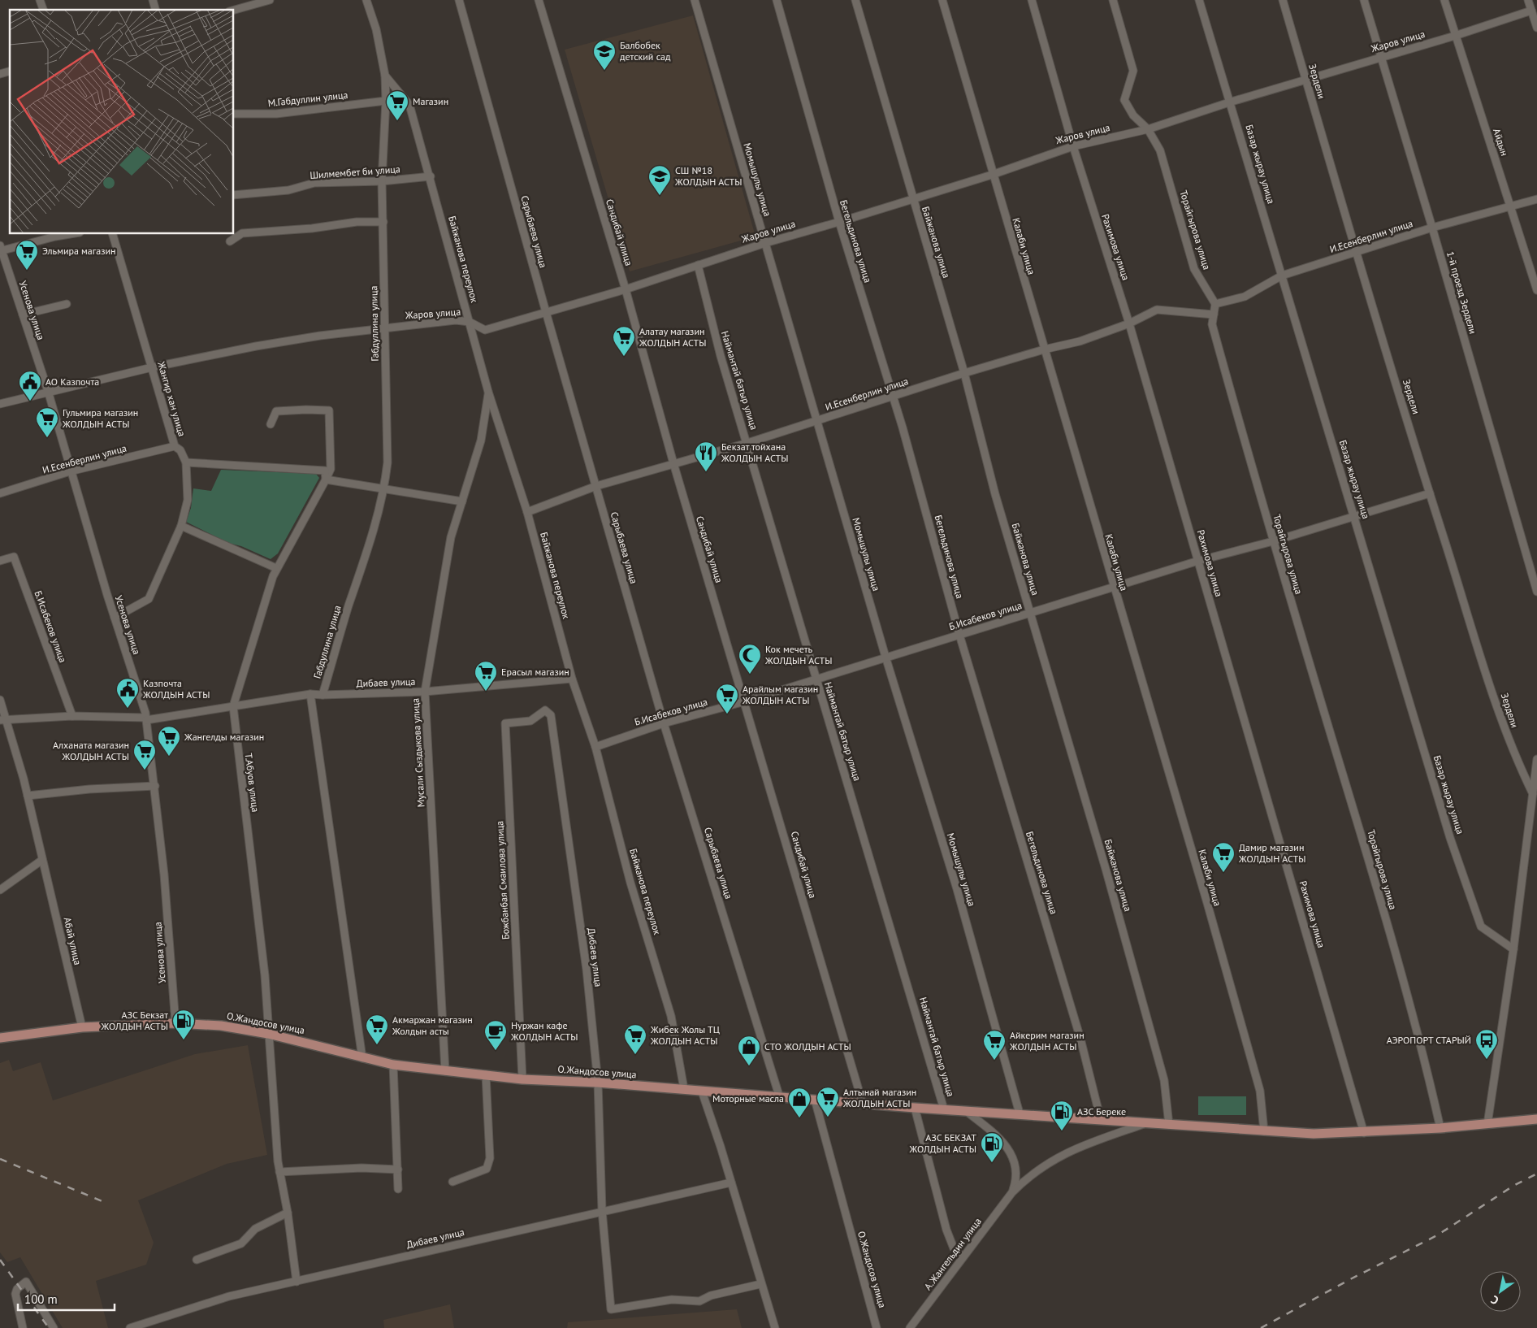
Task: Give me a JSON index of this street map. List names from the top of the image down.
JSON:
{
  "streets": {
    "main road": ["О.Жандосов улица"],
    "street": [
      "Жаров улица",
      "Зердели",
      "М.Габдуллин улица",
      "Айдын",
      "Базар жырау улица",
      "Шилмембет би улица",
      "Момышулы улица",
      "Торайгырова улица",
      "Сарыбаева улица",
      "Сандибай улица",
      "И.Есенберлин улица",
      "Бегельдинова улица",
      "Байжанова улица",
      "Калаби улица",
      "Рахимова улица",
      "Байжанова переулок",
      "1-й проезд Зердели",
      "Усенова улица",
      "Габдуллина улица",
      "Наймантай батыр улица",
      "Жангир хан улица",
      "Б.Исабеков улица",
      "Дибаев улица",
      "Мусали Сыздыкова улица",
      "Т.Абуов улица",
      "Божбанбая Смаилова улица",
      "Абай улица",
      "А.Жангельдин улица"
    ]
  },
  "crossings": [
    ["Жаров улица", "Зердели"],
    ["Жаров улица", "Айдын"],
    ["Жаров улица", "Базар жырау улица"],
    ["Жаров улица", "Момышулы улица"],
    ["Жаров улица", "Торайгырова улица"],
    ["Жаров улица", "Сарыбаева улица"],
    ["Жаров улица", "Сандибай улица"],
    ["Жаров улица", "Бегельдинова улица"],
    ["Жаров улица", "Байжанова улица"],
    ["Жаров улица", "Калаби улица"],
    ["Жаров улица", "Рахимова улица"],
    ["Жаров улица", "Байжанова переулок"],
    ["Жаров улица", "1-й проезд Зердели"],
    ["Жаров улица", "Усенова улица"],
    ["Жаров улица", "Габдуллина улица"],
    ["Жаров улица", "Наймантай батыр улица"],
    ["Жаров улица", "Жангир хан улица"],
    ["Зердели", "И.Есенберлин улица"],
    ["Зердели", "Б.Исабеков улица"],
    ["М.Габдуллин улица", "Габдуллина улица"],
    ["Айдын", "И.Есенберлин улица"],
    ["Базар жырау улица", "И.Есенберлин улица"],
    ["Базар жырау улица", "Б.Исабеков улица"],
    ["Шилмембет би улица", "Байжанова переулок"],
    ["Шилмембет би улица", "Габдуллина улица"],
    ["Момышулы улица", "И.Есенберлин улица"],
    ["Момышулы улица", "Б.Исабеков улица"],
    ["Момышулы улица", "О.Жандосов улица"],
    ["Торайгырова улица", "И.Есенберлин улица"],
    ["Торайгырова улица", "Б.Исабеков улица"],
    ["Торайгырова улица", "О.Жандосов улица"],
    ["Сарыбаева улица", "И.Есенберлин улица"],
    ["Сарыбаева улица", "Б.Исабеков улица"],
    ["Сарыбаева улица", "О.Жандосов улица"],
    ["Сандибай улица", "И.Есенберлин улица"],
    ["Сандибай улица", "Б.Исабеков улица"],
    ["Сандибай улица", "О.Жандосов улица"],
    ["И.Есенберлин улица", "Бегельдинова улица"],
    ["И.Есенберлин улица", "Байжанова улица"],
    ["И.Есенберлин улица", "Калаби улица"],
    ["И.Есенберлин улица", "Рахимова улица"],
    ["И.Есенберлин улица", "Байжанова переулок"],
    ["И.Есенберлин улица", "1-й проезд Зердели"],
    ["И.Есенберлин улица", "Усенова улица"],
    ["И.Есенберлин улица", "Наймантай батыр улица"],
    ["И.Есенберлин улица", "Жангир хан улица"],
    ["Бегельдинова улица", "Б.Исабеков улица"],
    ["Бегельдинова улица", "О.Жандосов улица"],
    ["Байжанова улица", "Б.Исабеков улица"],
    ["Байжанова улица", "О.Жандосов улица"],
    ["Калаби улица", "Б.Исабеков улица"],
    ["Калаби улица", "О.Жандосов улица"],
    ["Рахимова улица", "Б.Исабеков улица"],
    ["Рахимова улица", "О.Жандосов улица"],
    ["Байжанова переулок", "Габдуллина улица"],
    ["Байжанова переулок", "Б.Исабеков улица"],
    ["Байжанова переулок", "Дибаев улица"],
    ["Байжанова переулок", "Мусали Сыздыкова улица"],
    ["Байжанова переулок", "О.Жандосов улица"],
    ["Усенова улица", "О.Жандосов улица"],
    ["Габдуллина улица", "Дибаев улица"],
    ["Наймантай батыр улица", "Б.Исабеков улица"],
    ["Наймантай батыр улица", "О.Жандосов улица"],
    ["Дибаев улица", "Мусали Сыздыкова улица"],
    ["Дибаев улица", "Божбанбая Смаилова улица"],
    ["Дибаев улица", "О.Жандосов улица"],
    ["Мусали Сыздыкова улица", "О.Жандосов улица"],
    ["Т.Абуов улица", "О.Жандосов улица"],
    ["Божбанбая Смаилова улица", "О.Жандосов улица"],
    ["Абай улица", "О.Жандосов улица"],
    ["О.Жандосов улица", "А.Жангельдин улица"]
  ],
  "places": {
    "school or university": ["Балбобек детский сад", "СШ №18 ЖОЛДЫН АСТЫ"],
    "supermarket": [
      "Магазин",
      "Эльмира магазин",
      "Алатау магазин ЖОЛДЫН АСТЫ",
      "Гульмира магазин ЖОЛДЫН АСТЫ",
      "Ерасыл магазин",
      "Арайлым магазин ЖОЛДЫН АСТЫ",
      "Жангелды магазин",
      "Алханата магазин ЖОЛДЫН АСТЫ",
      "Дамир магазин ЖОЛДЫН АСТЫ",
      "Акмаржан магазин Жолдын асты",
      "Жибек Жолы ТЦ ЖОЛДЫН АСТЫ",
      "Айкерим магазин ЖОЛДЫН АСТЫ",
      "Алтынай магазин ЖОЛДЫН АСТЫ"
    ],
    "public building": ["АО Казпочта", "Казпочта ЖОЛДЫН АСТЫ"],
    "restaurant": ["Бекзат тойхана ЖОЛДЫН АСТЫ"],
    "mosque": ["Кок мечеть ЖОЛДЫН АСТЫ"],
    "fuel station": ["АЗС Бекзат ЖОЛДЫН АСТЫ", "АЗС Береке", "АЗС БЕКЗАТ ЖОЛДЫН АСТЫ"],
    "cafe": ["Нуржан кафе ЖОЛДЫН АСТЫ"],
    "bus stop": ["АЭРОПОРТ СТАРЫЙ"],
    "shop": ["СТО ЖОЛДЫН АСТЫ", "Моторные масла"]
  },
  "scale_bar": "100 m",
  "north": "bottom left"
}
